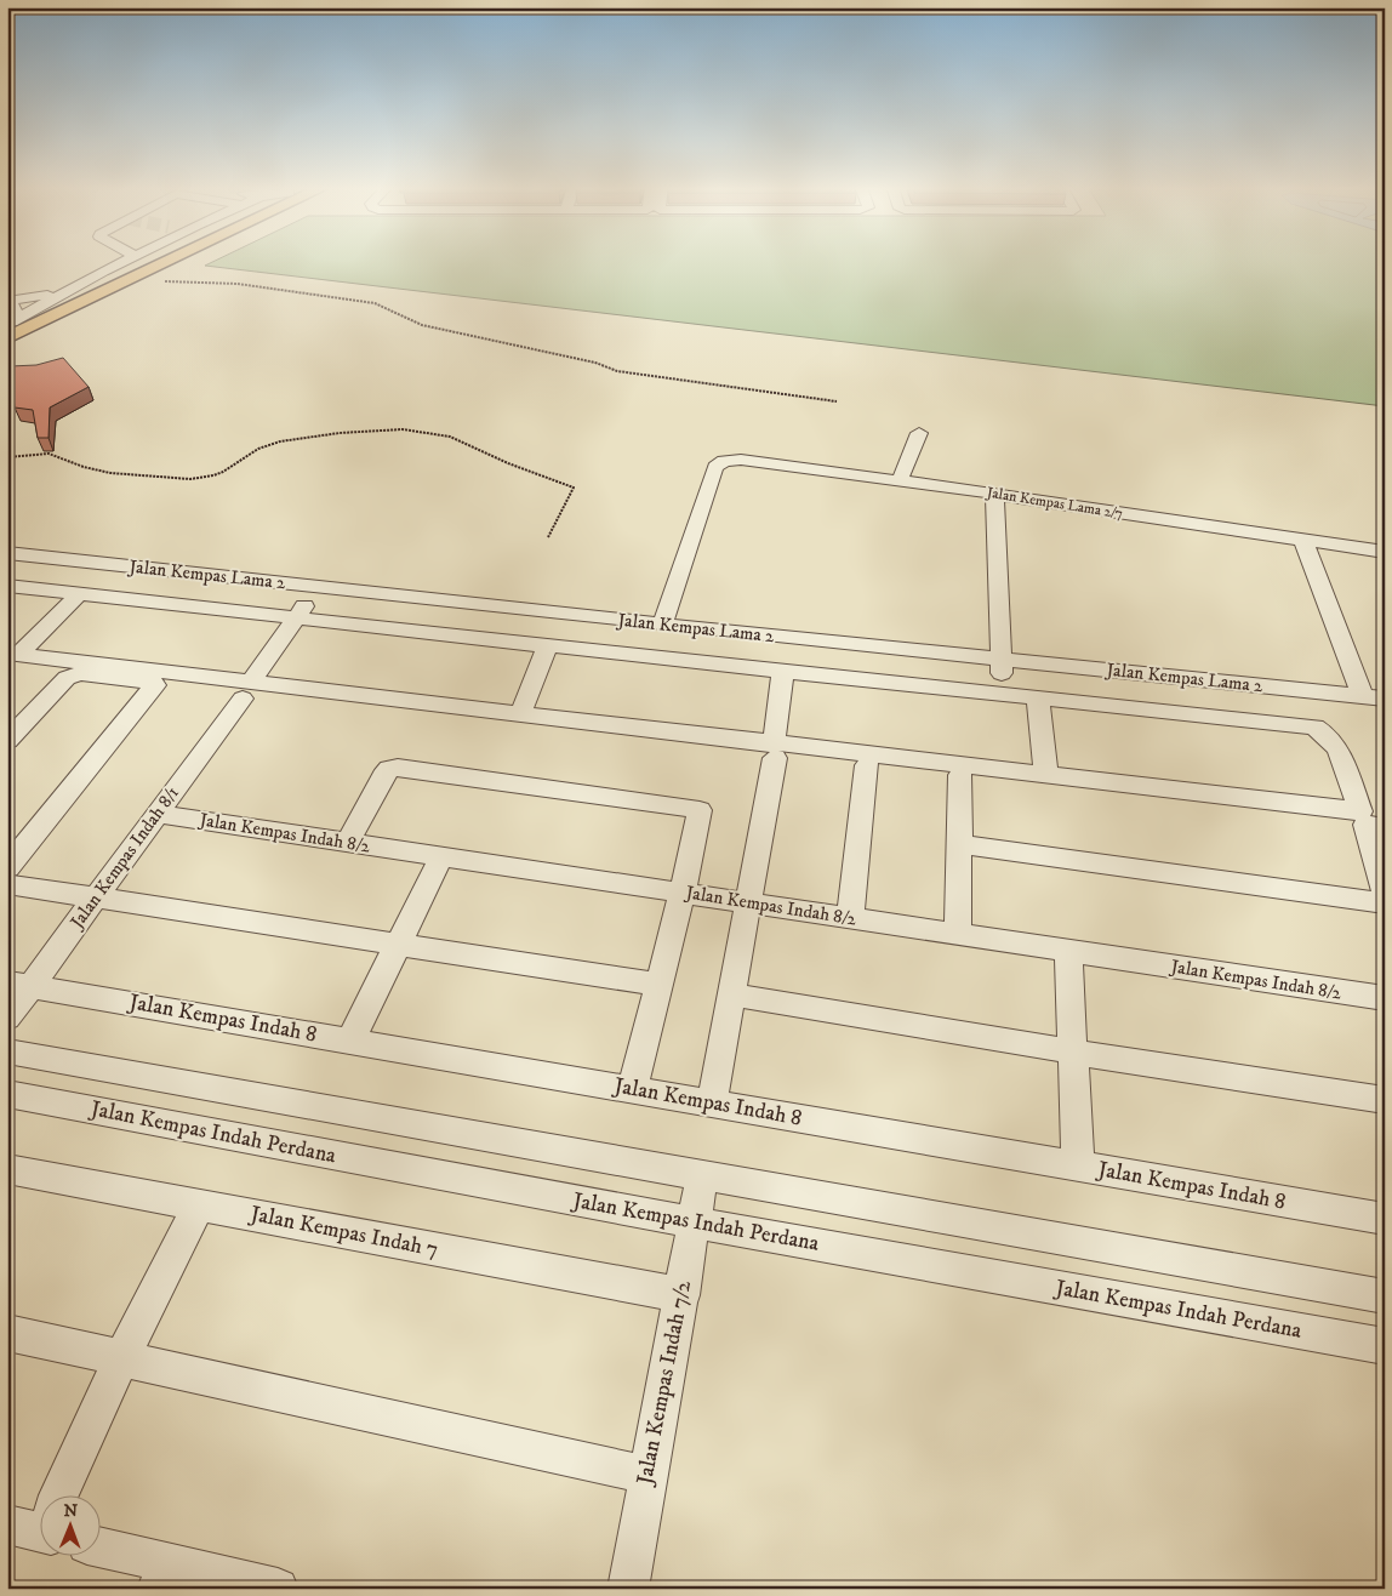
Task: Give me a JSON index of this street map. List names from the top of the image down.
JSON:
{
  "streets": {
    "street": [
      "Jalan Kempas Lama 2/7",
      "Jalan Kempas Lama 2",
      "Jalan Kempas Indah 8/2",
      "Jalan Kempas Indah 8/1",
      "Jalan Kempas Indah 8",
      "Jalan Kempas Indah Perdana",
      "Jalan Kempas Indah 7",
      "Jalan Kempas Indah 7/2"
    ]
  },
  "crossings": [
    ["Jalan Kempas Lama 2/7", "Jalan Kempas Lama 2"],
    ["Jalan Kempas Lama 2", "Jalan Kempas Indah 8/1"],
    ["Jalan Kempas Indah 8/2", "Jalan Kempas Indah 8/1"],
    ["Jalan Kempas Indah 8/1", "Jalan Kempas Indah 8"],
    ["Jalan Kempas Indah Perdana", "Jalan Kempas Indah 7/2"],
    ["Jalan Kempas Indah 7", "Jalan Kempas Indah 7/2"]
  ],
  "north": "top"
}
